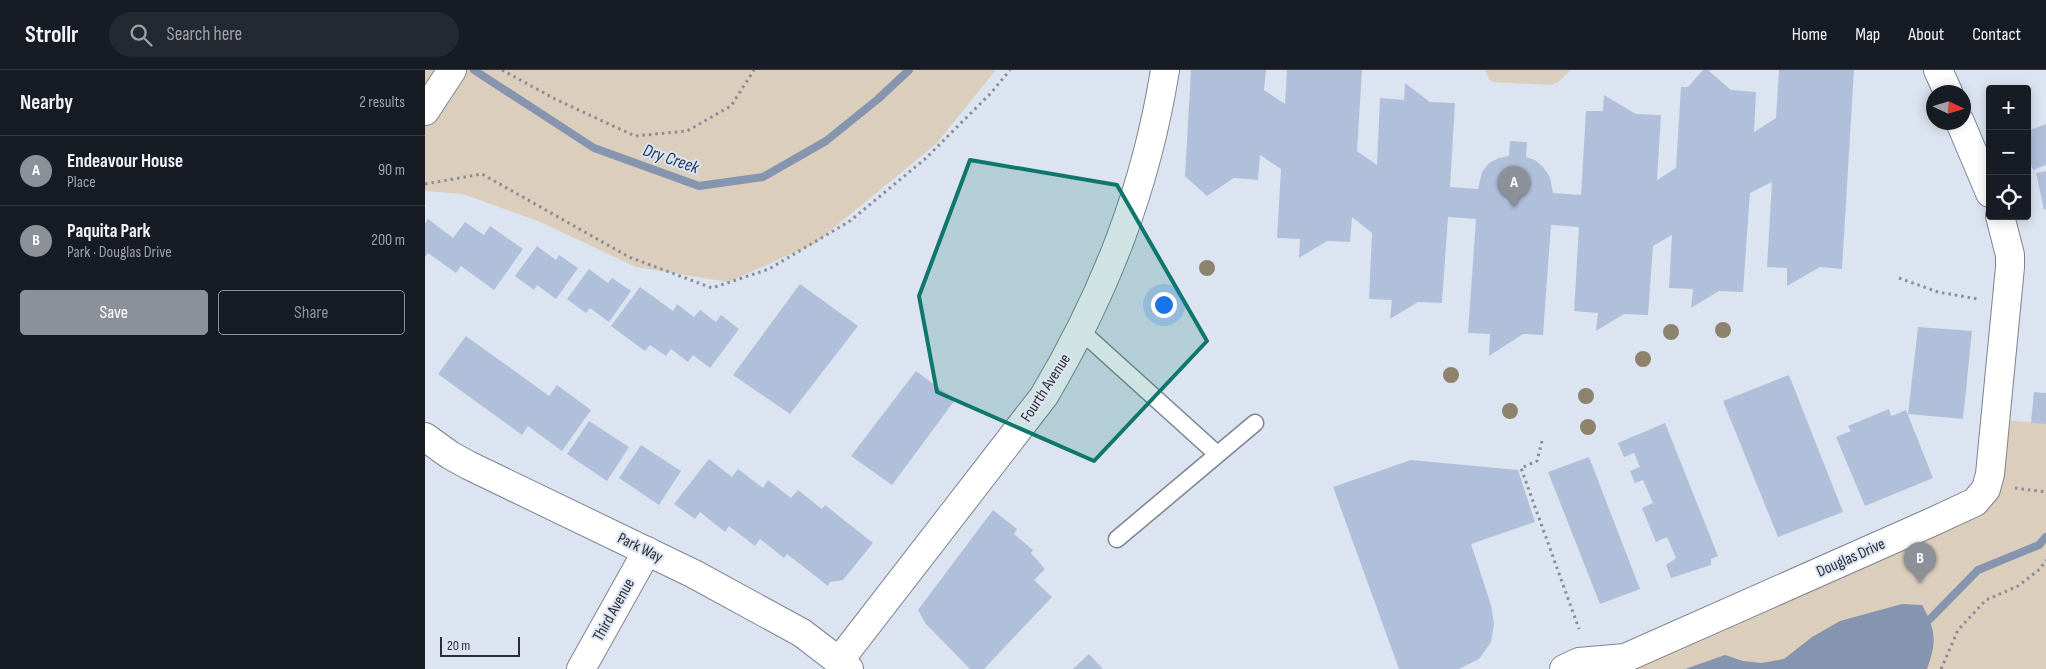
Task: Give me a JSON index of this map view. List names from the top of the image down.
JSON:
{
  "streets": {
    "street": [
      "Fourth Avenue",
      "Park Way",
      "Douglas Drive",
      "Third Avenue"
    ]
  },
  "crossings": [
    ["Fourth Avenue", "Park Way"],
    ["Park Way", "Third Avenue"]
  ],
  "water": ["Dry Creek"],
  "scale_bar": "20 m",
  "north": "right",
  "page": {
    "header": "Strollr",
    "search": "Search here",
    "nav": [
      "Home",
      "Map",
      "About",
      "Contact"
    ],
    "heading": ["Nearby", "2 results"],
    "map_buttons": ["+", "−"],
    "list": [
      {
        "mark": "A",
        "name": "Endeavour House",
        "note": "Place",
        "value": "90 m"
      },
      {
        "mark": "B",
        "name": "Paquita Park",
        "note": "Park · Douglas Drive",
        "value": "200 m"
      }
    ],
    "pins": ["A", "B"],
    "buttons": ["Save", "Share"],
    "scale": "20 m"
  }
}
